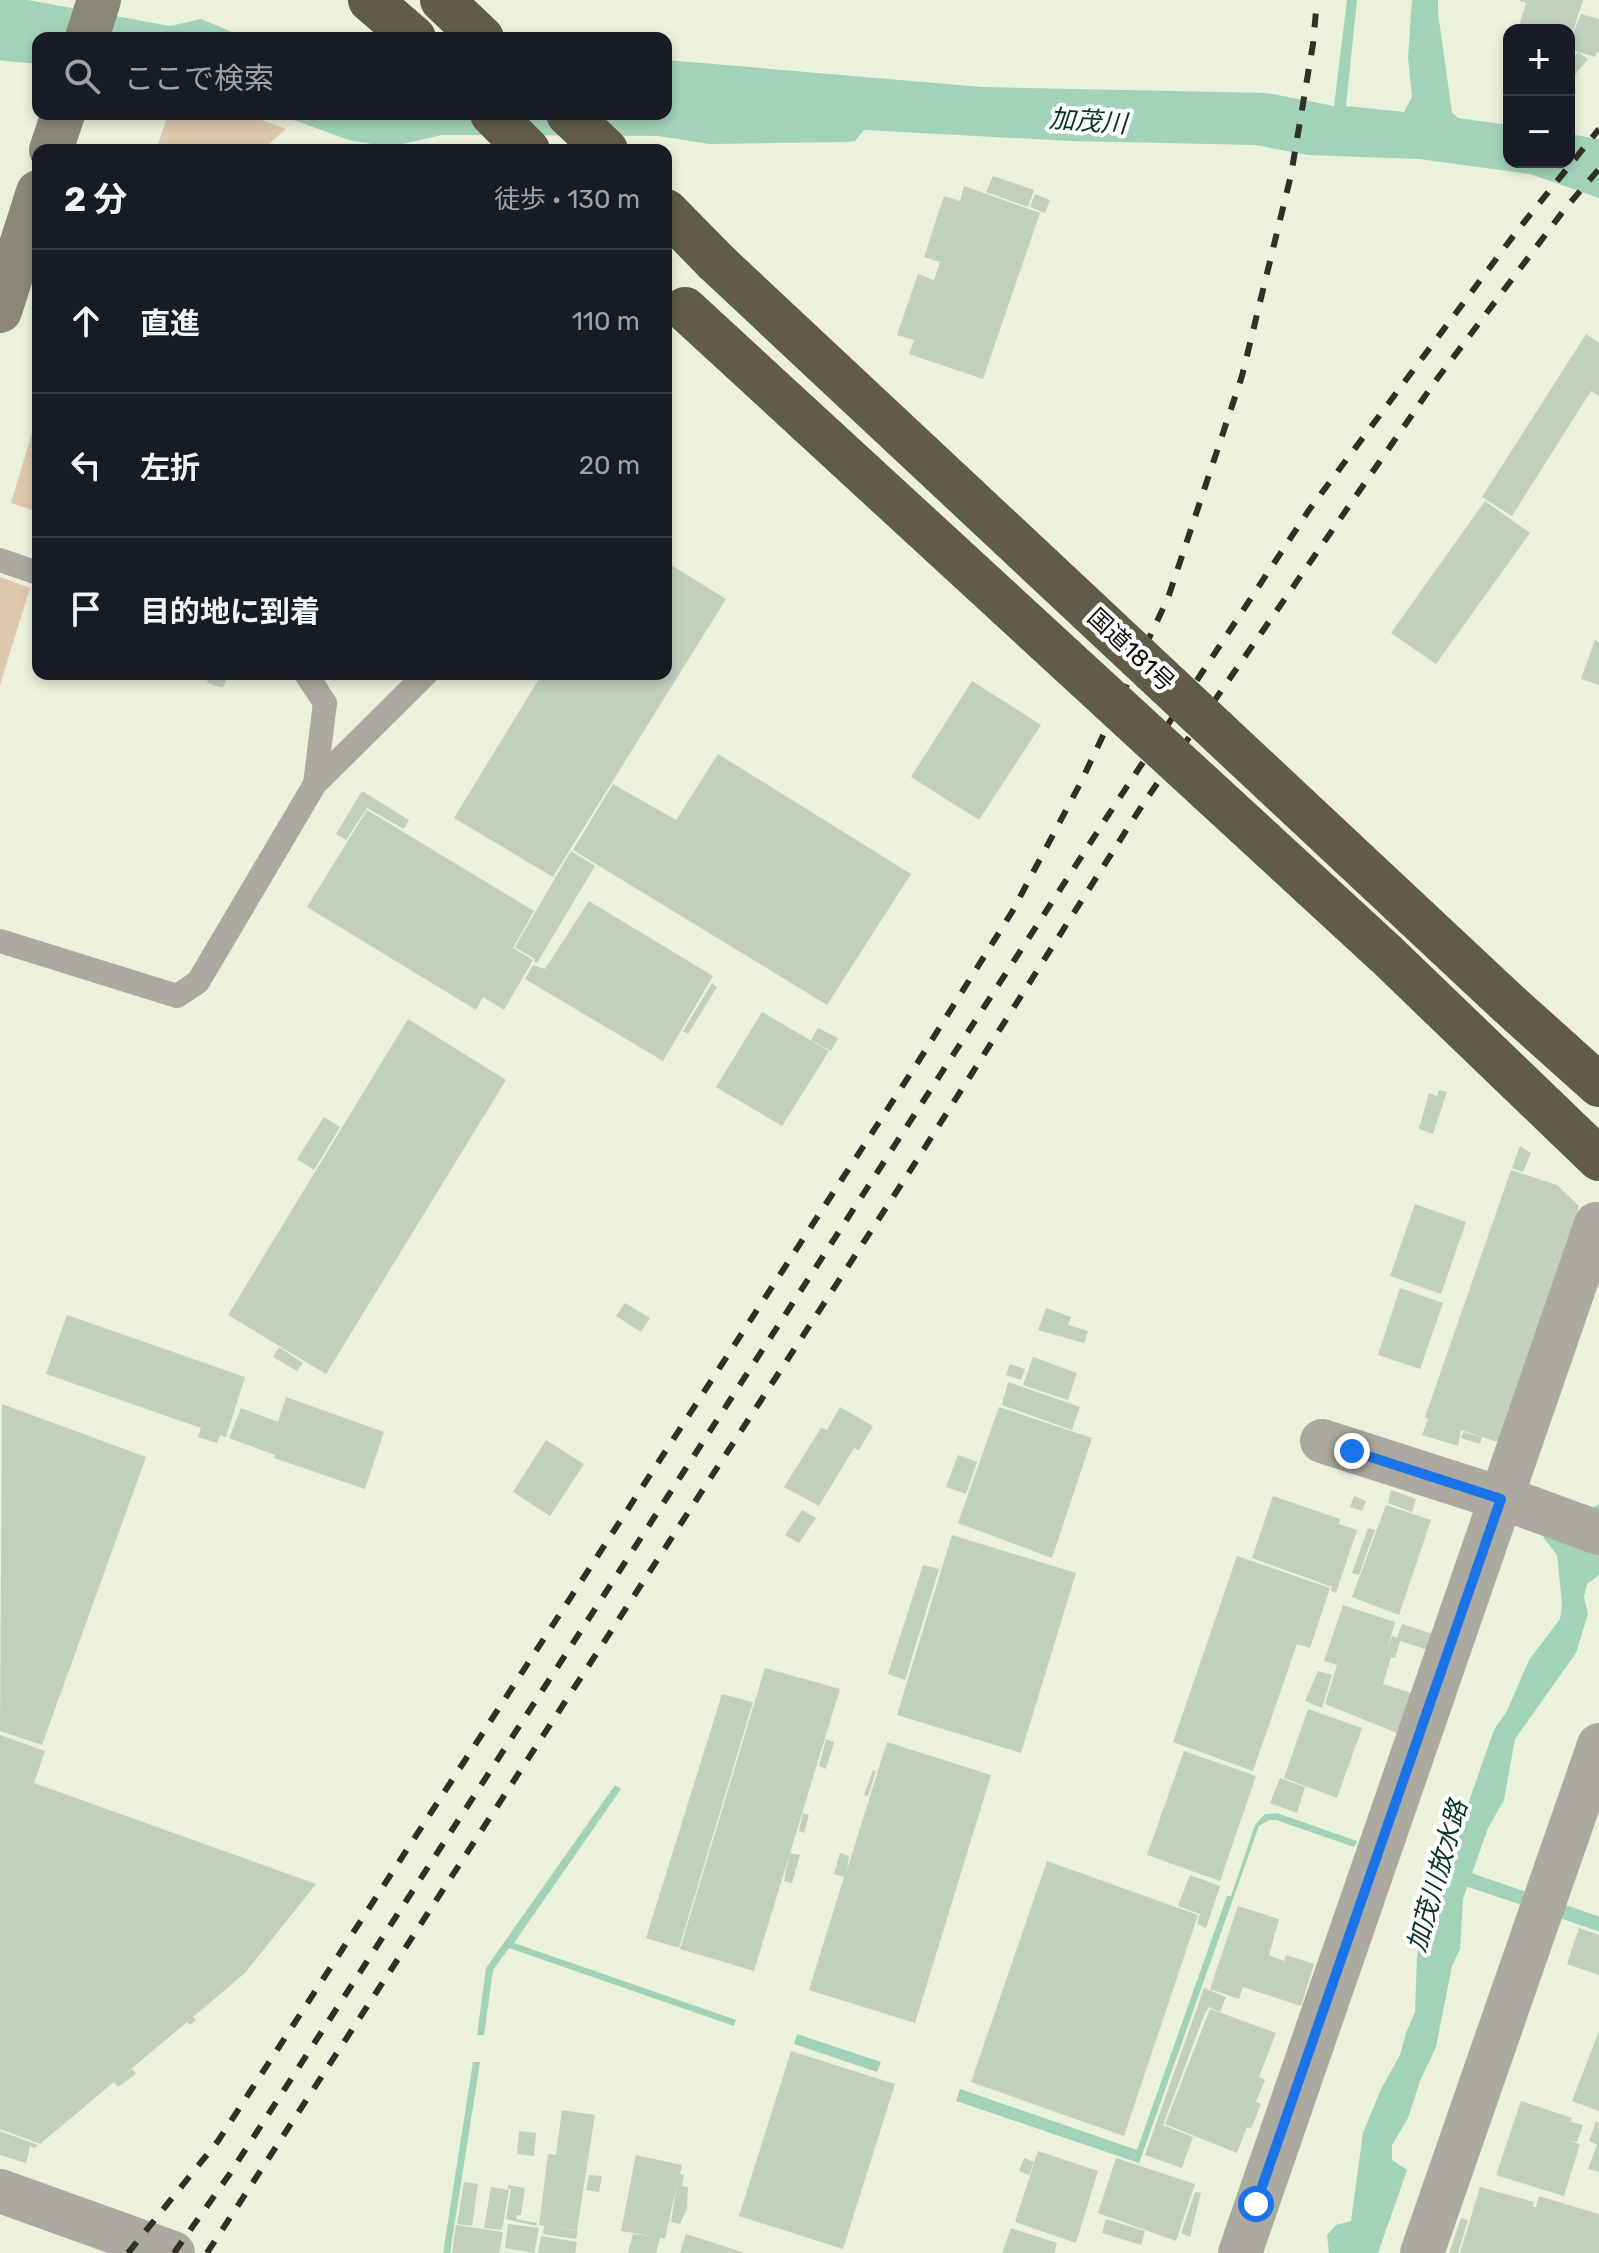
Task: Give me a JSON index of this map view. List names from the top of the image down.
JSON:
{
  "streets": {
    "highway": ["国道181号"]
  },
  "water": ["加茂川", "加茂川放水路"],
  "page": {
    "map_buttons": ["+", "−"],
    "search": "ここで検索",
    "heading": ["2 分", "徒歩 · 130 m"],
    "list": [
      ["直進", "110 m"],
      ["左折", "20 m"],
      "目的地に到着"
    ]
  }
}
